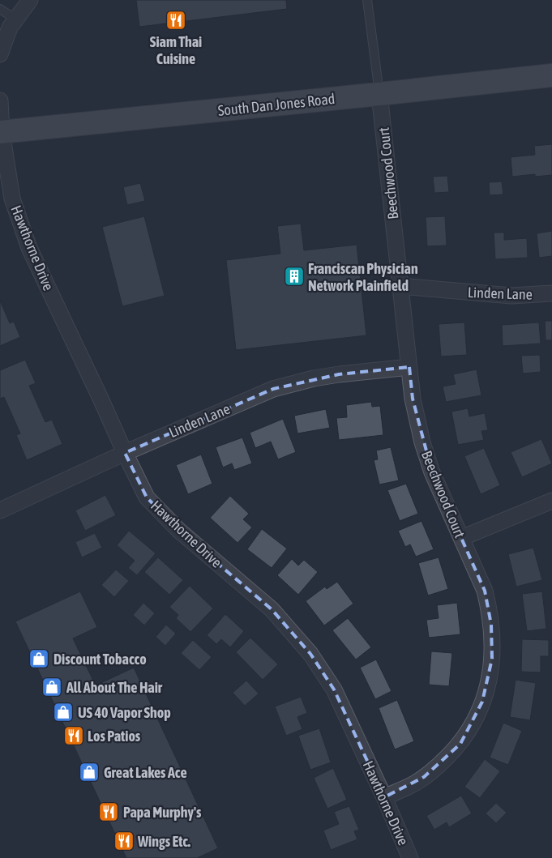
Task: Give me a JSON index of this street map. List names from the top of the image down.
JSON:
{
  "streets": {
    "main road": ["South Dan Jones Road"],
    "street": ["Beechwood Court", "Hawthorne Drive", "Linden Lane"]
  },
  "crossings": [
    ["South Dan Jones Road", "Beechwood Court"],
    ["South Dan Jones Road", "Hawthorne Drive"],
    ["Beechwood Court", "Hawthorne Drive"],
    ["Beechwood Court", "Linden Lane"],
    ["Hawthorne Drive", "Linden Lane"]
  ],
  "places": {
    "restaurant": [
      "Siam Thai Cuisine",
      "Los Patios",
      "Papa Murphy's",
      "Wings Etc."
    ],
    "building": ["Franciscan Physician Network Plainfield"],
    "shop": [
      "Discount Tobacco",
      "All About The Hair",
      "US 40 Vapor Shop",
      "Great Lakes Ace"
    ]
  }
}
